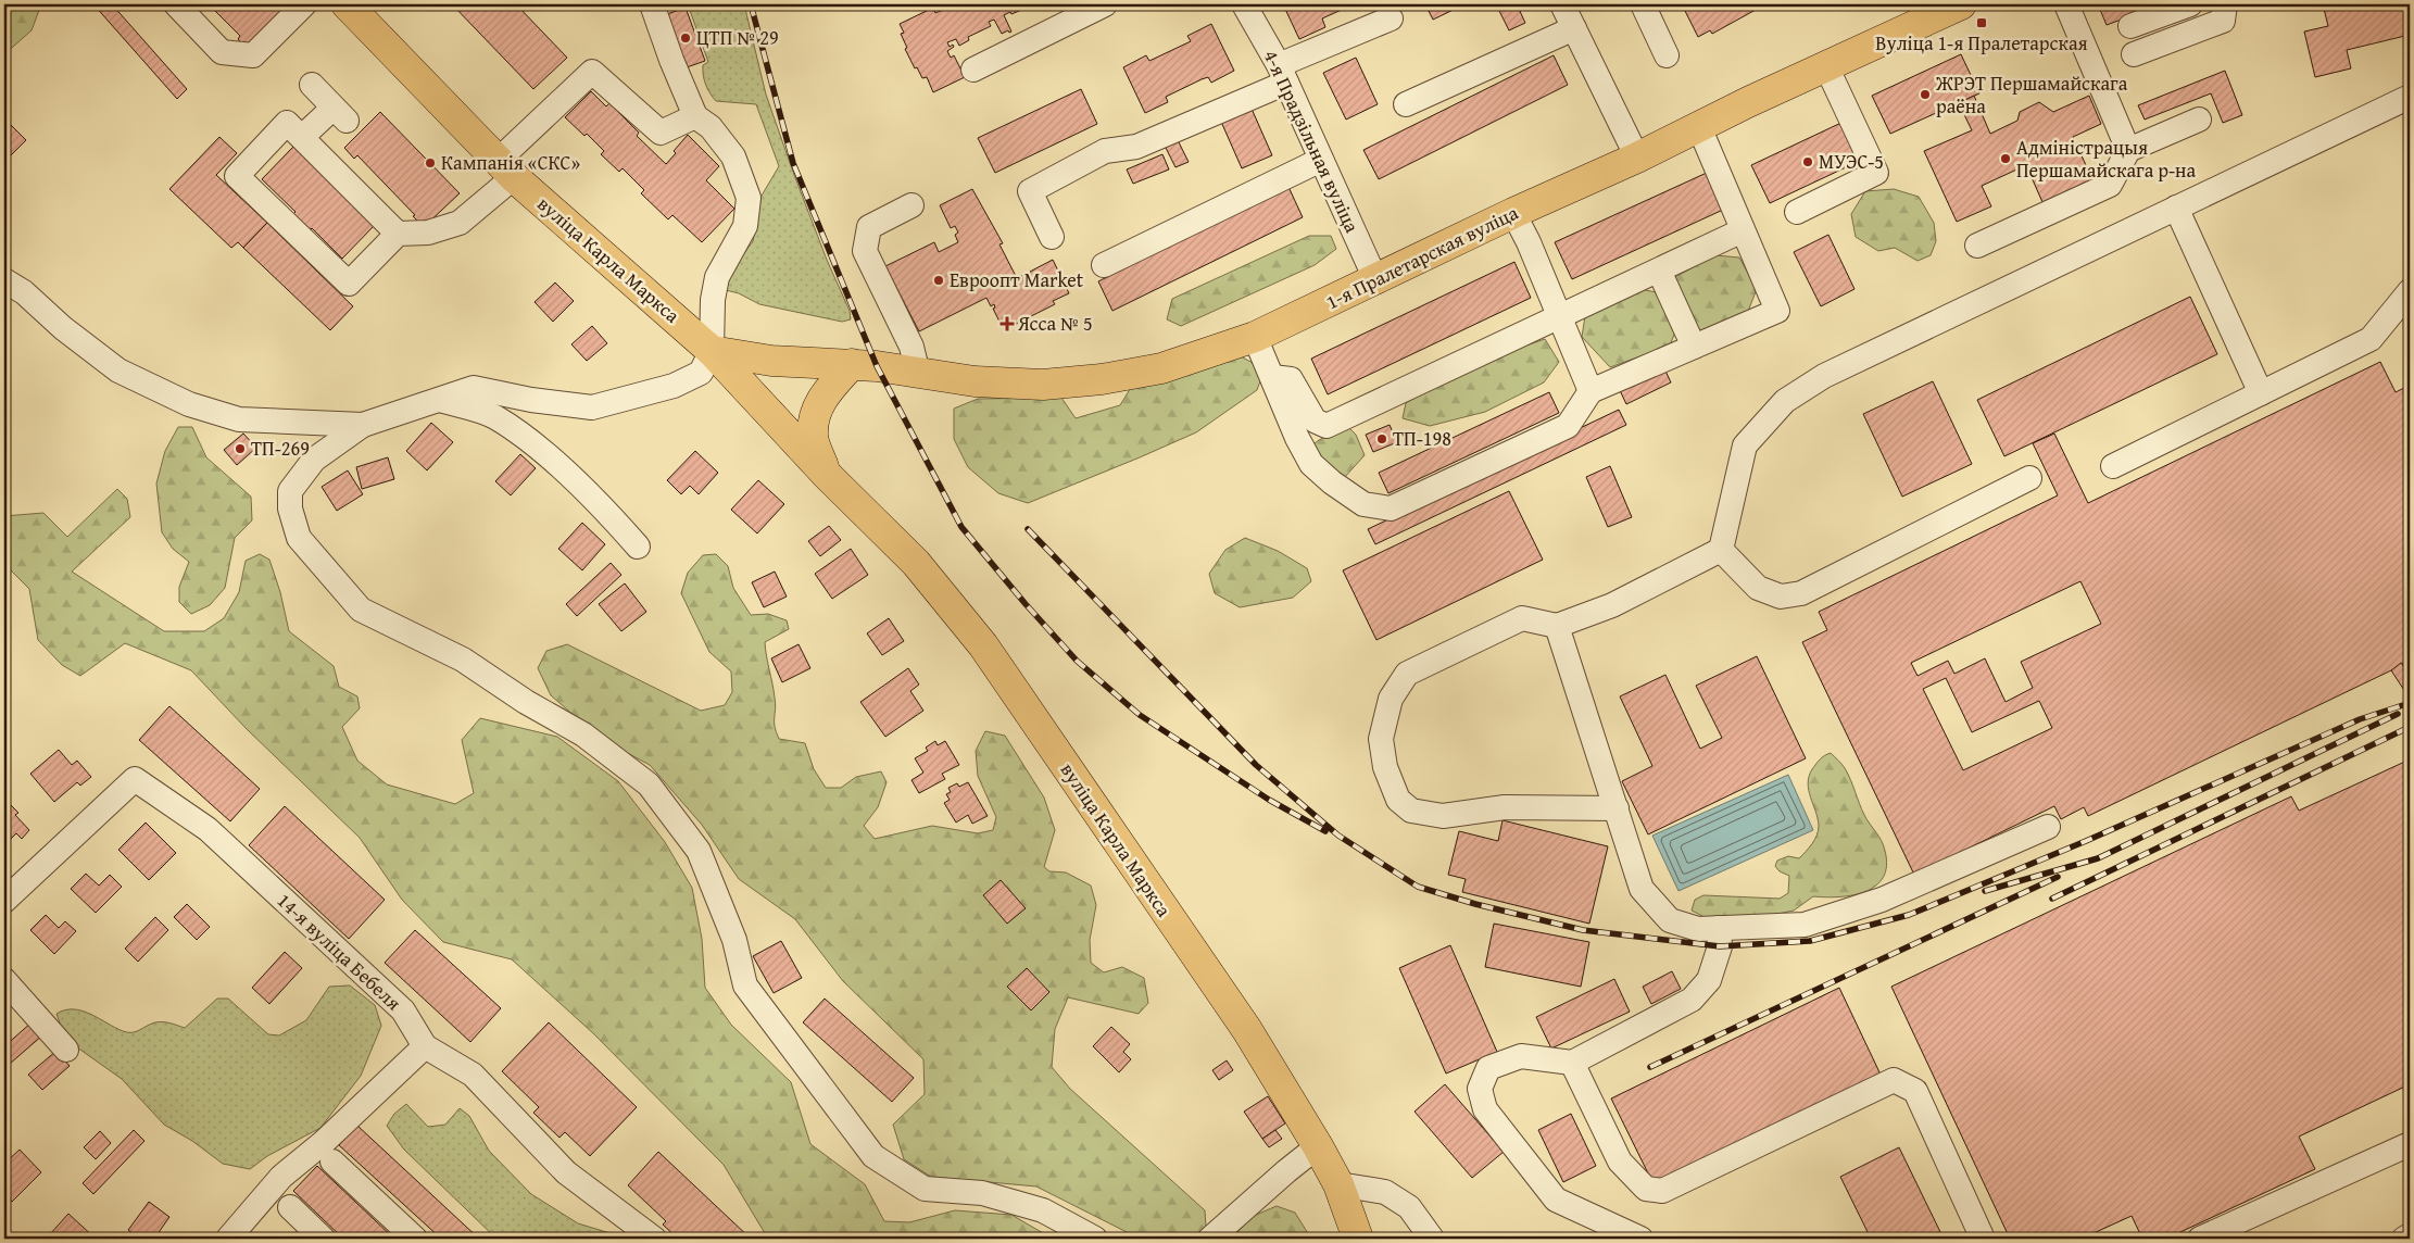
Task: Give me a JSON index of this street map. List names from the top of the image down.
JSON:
{
  "streets": {
    "main road": ["1-я Пралетарская вуліца", "вуліца Карла Маркса"],
    "street": ["4-я Прадзільная вуліца", "14-я вуліца Бебеля"]
  },
  "crossings": [
    ["4-я Прадзільная вуліца", "1-я Пралетарская вуліца"],
    ["1-я Пралетарская вуліца", "вуліца Карла Маркса"]
  ],
  "places": {
    "transit": ["Вуліца 1-я Пралетарская"],
    "other": [
      "ЦТП № 29",
      "ЖРЭТ Першамайскага раёна",
      "Адміністрацыя Першамайскага р-на",
      "МУЭС-5",
      "Кампанія «СКС»",
      "Евроопт Market",
      "ТП-198",
      "ТП-269"
    ],
    "health": ["Ясса № 5"]
  }
}
